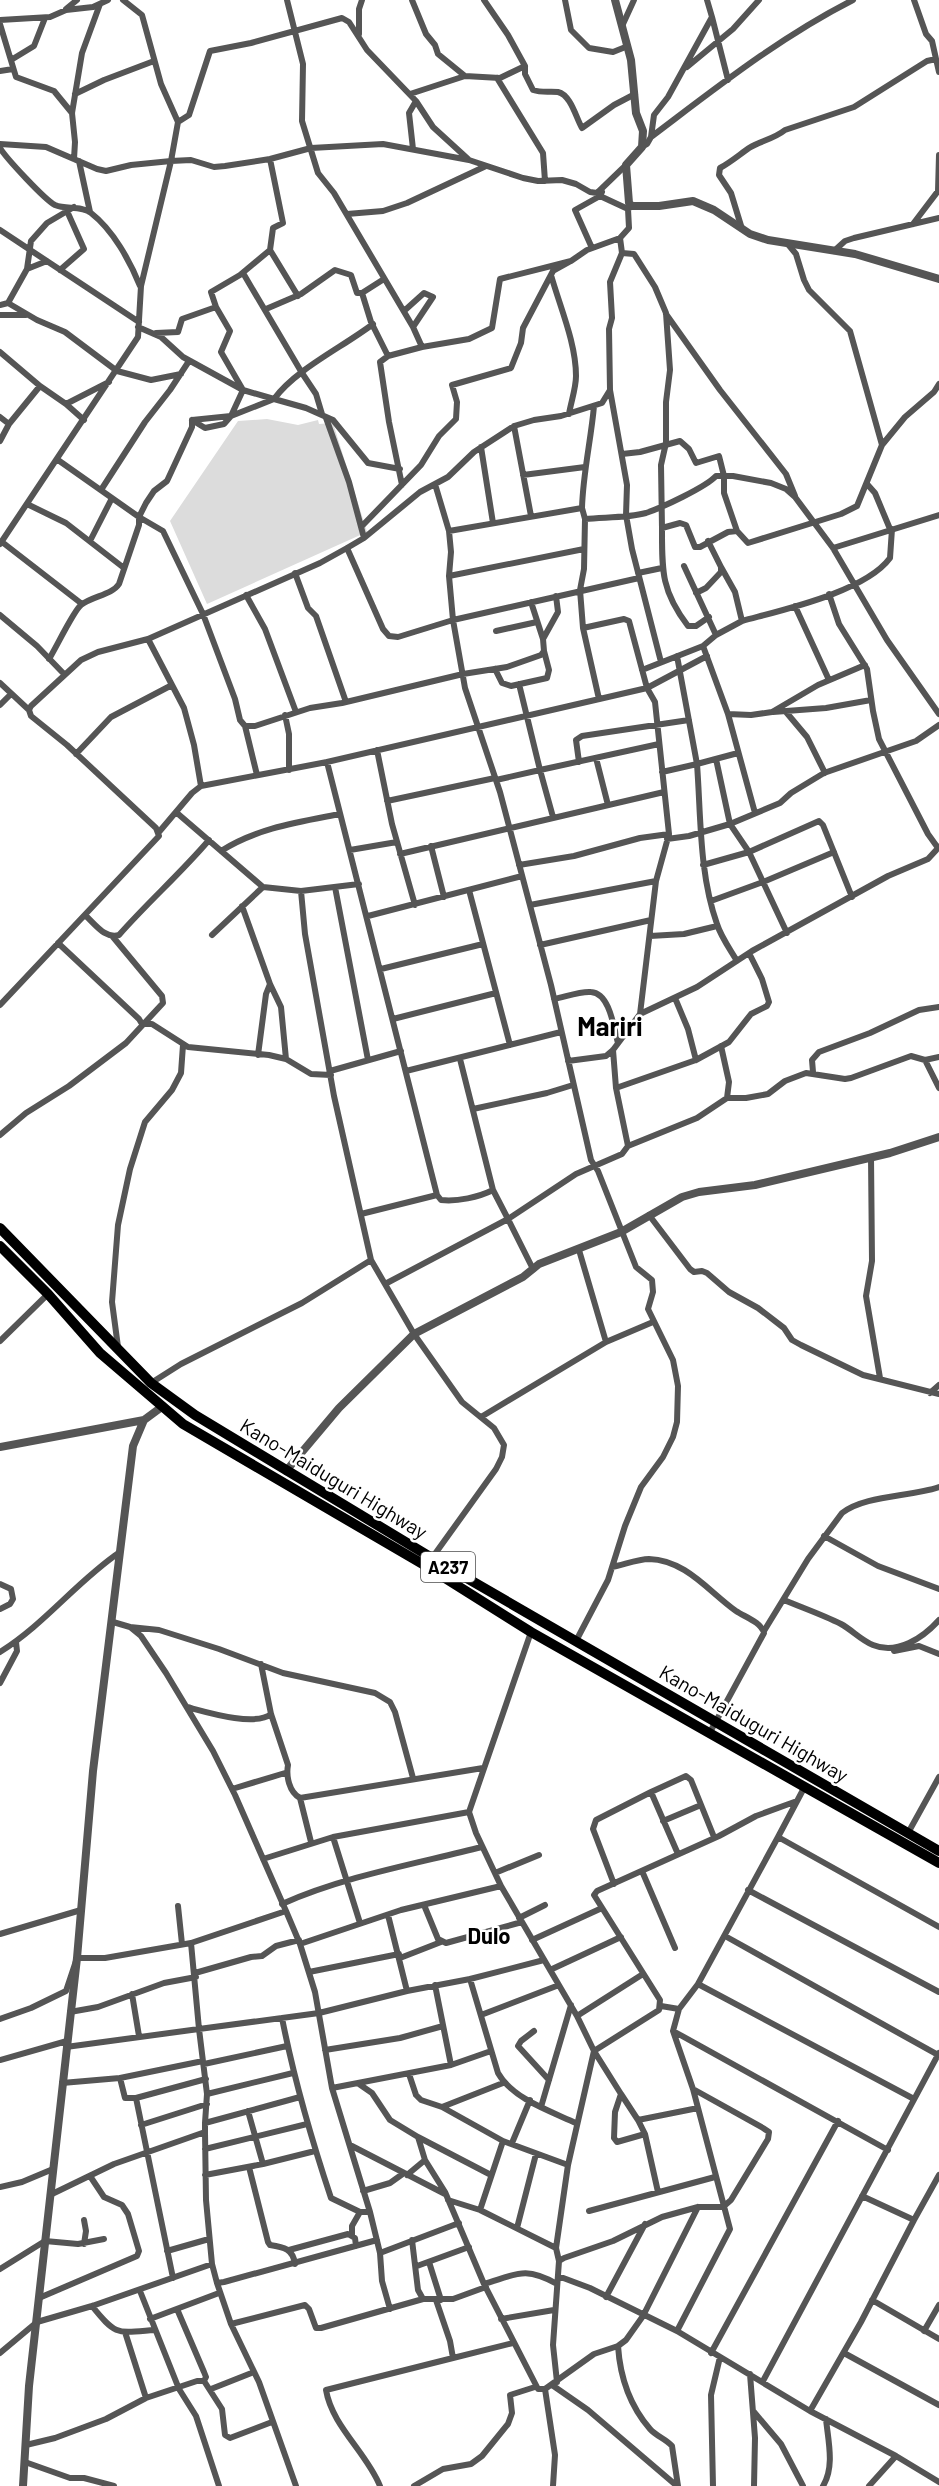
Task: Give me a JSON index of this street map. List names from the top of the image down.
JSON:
{
  "streets": {
    "highway": ["Kano-Maiduguri Highway", "A237"]
  },
  "districts": ["Mariri", "Dulo"]
}
